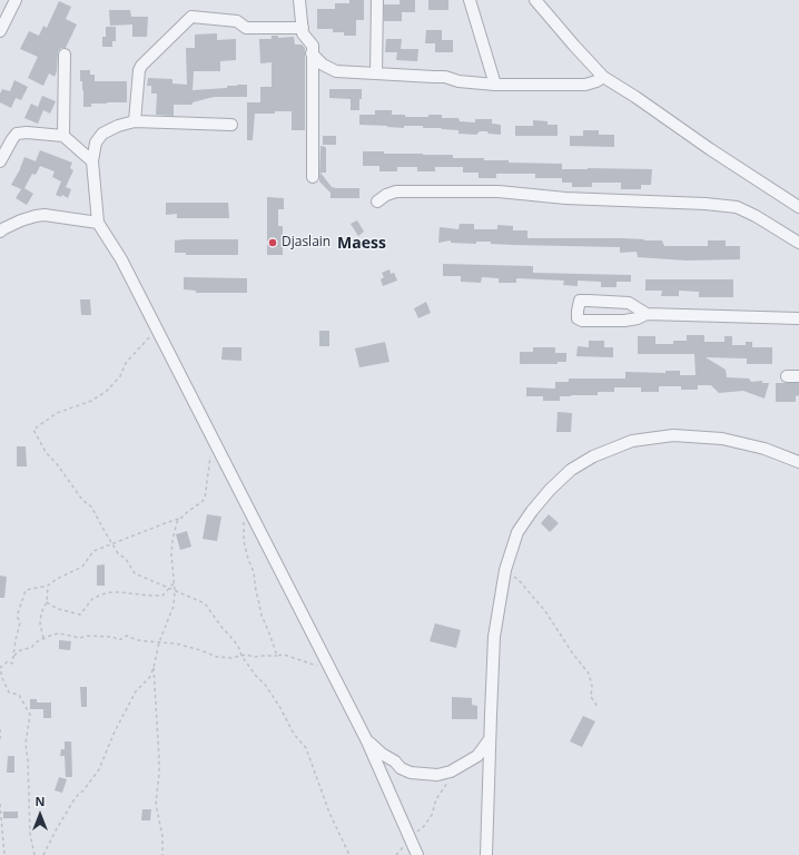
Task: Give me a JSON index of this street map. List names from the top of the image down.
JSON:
{
  "districts": ["Maess"],
  "places": ["Djaslain"],
  "north": "top"
}
